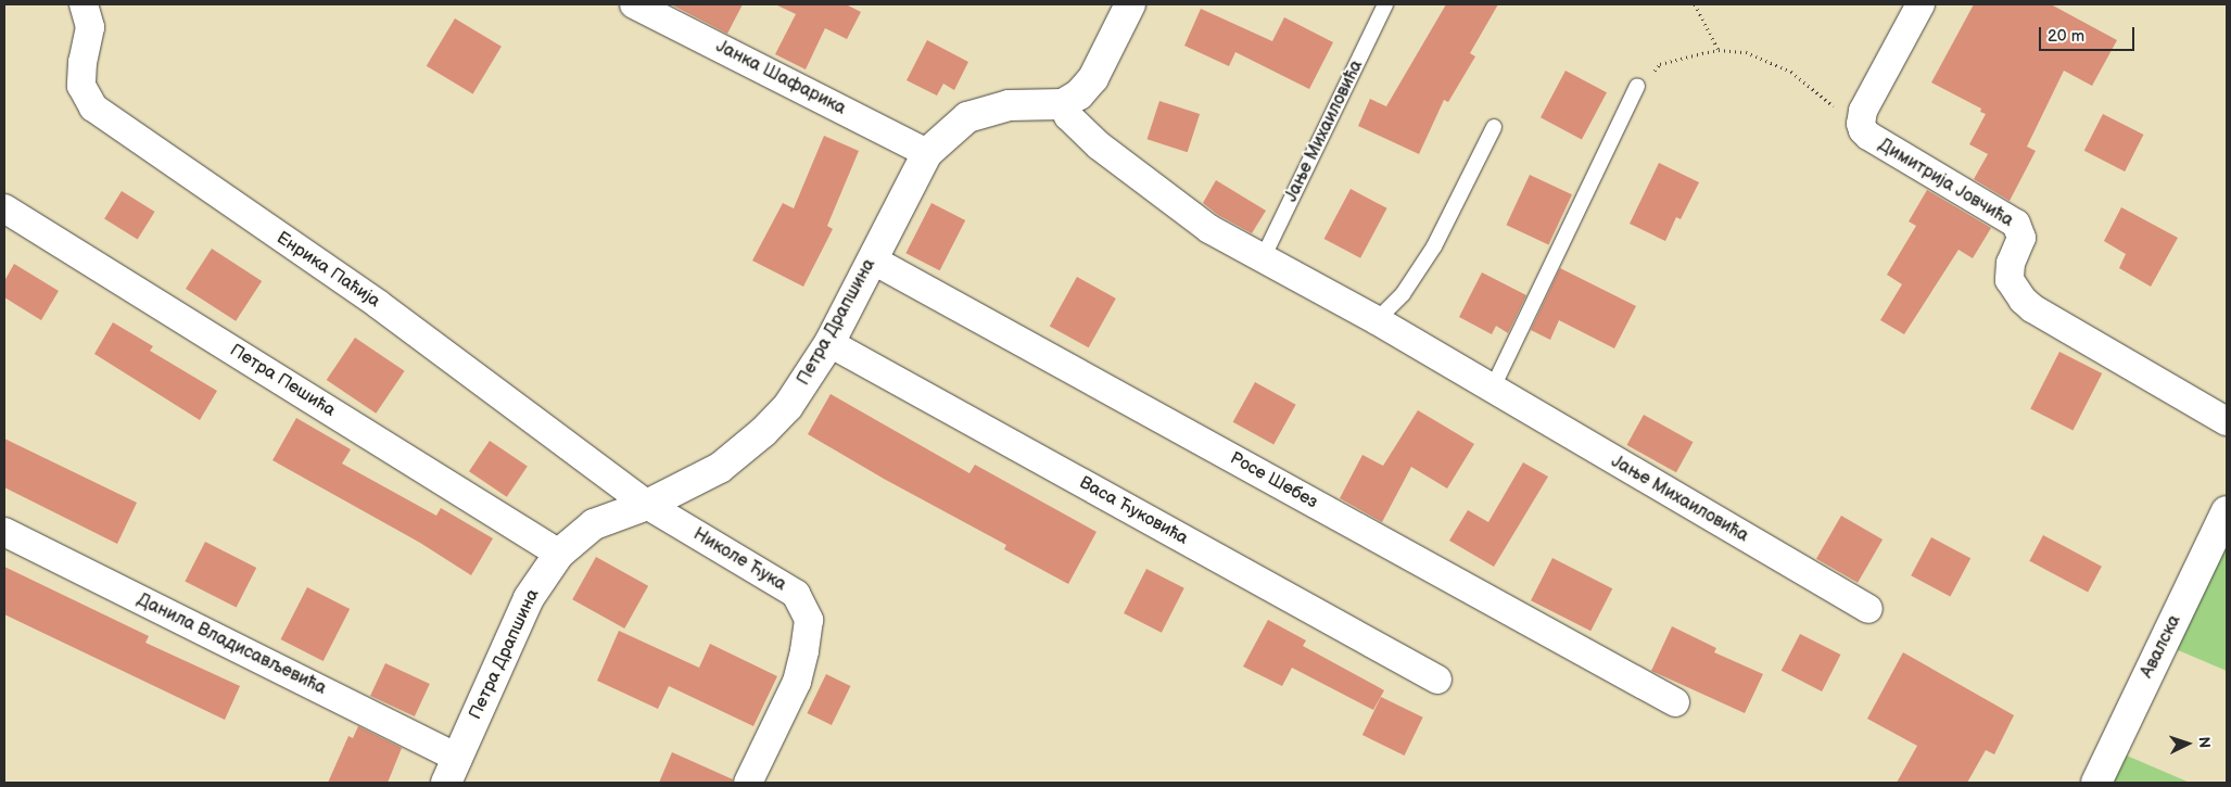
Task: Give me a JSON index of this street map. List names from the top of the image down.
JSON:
{
  "streets": {
    "street": [
      "Јанка Шафарика",
      "Јање Михаиловића",
      "Димитрија Јовчића",
      "Енрика Паћија",
      "Петра Драпшина",
      "Петра Пешића",
      "Росе Шебез",
      "Васа Ћуковића",
      "Николе Ћука",
      "Данила Владисављевића",
      "Авалска"
    ]
  },
  "crossings": [
    ["Јанка Шафарика", "Петра Драпшина"],
    ["Јање Михаиловића", "Петра Драпшина"],
    ["Енрика Паћија", "Петра Драпшина"],
    ["Енрика Паћија", "Николе Ћука"],
    ["Петра Драпшина", "Петра Пешића"],
    ["Петра Драпшина", "Росе Шебез"],
    ["Петра Драпшина", "Васа Ћуковића"],
    ["Петра Драпшина", "Николе Ћука"],
    ["Петра Драпшина", "Данила Владисављевића"]
  ],
  "scale_bar": "20 m",
  "north": "right"
}
